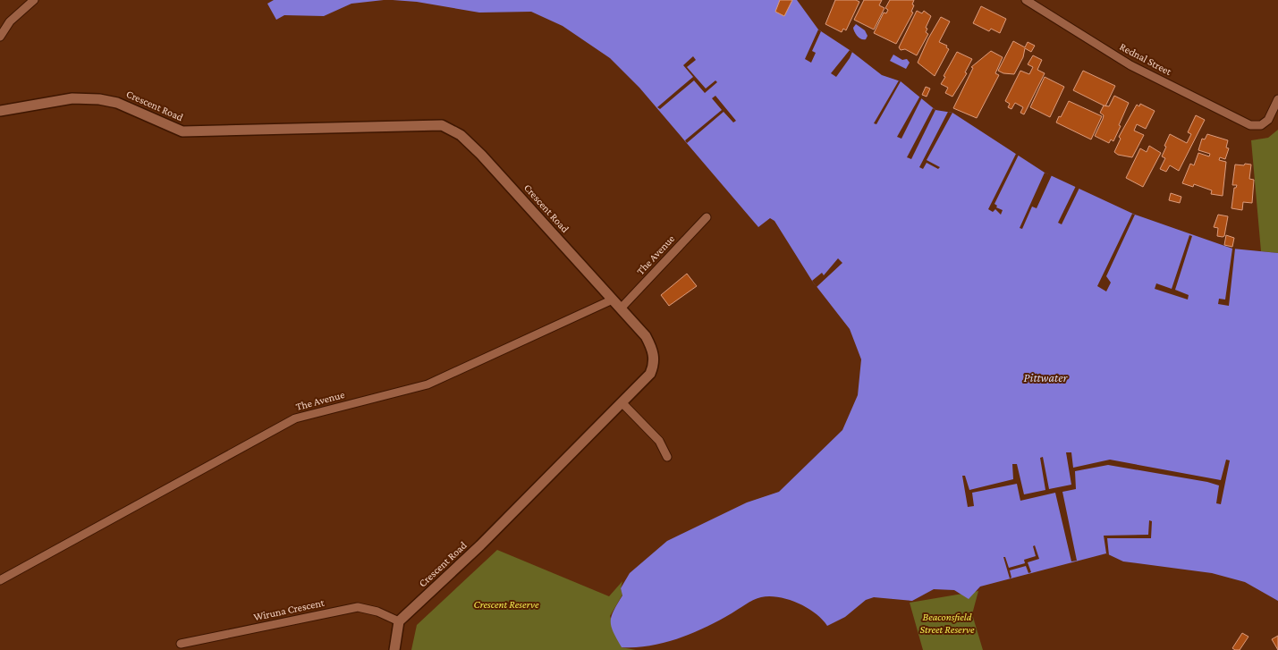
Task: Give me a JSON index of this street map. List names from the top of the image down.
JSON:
{
  "streets": {
    "street": [
      "Rednal Street",
      "Crescent Road",
      "The Avenue",
      "Wiruna Crescent"
    ]
  },
  "crossings": [
    ["Crescent Road", "The Avenue"],
    ["Crescent Road", "Wiruna Crescent"]
  ],
  "water": ["Pittwater"],
  "parks": ["Crescent Reserve", "Beaconsfield Street Reserve"]
}
